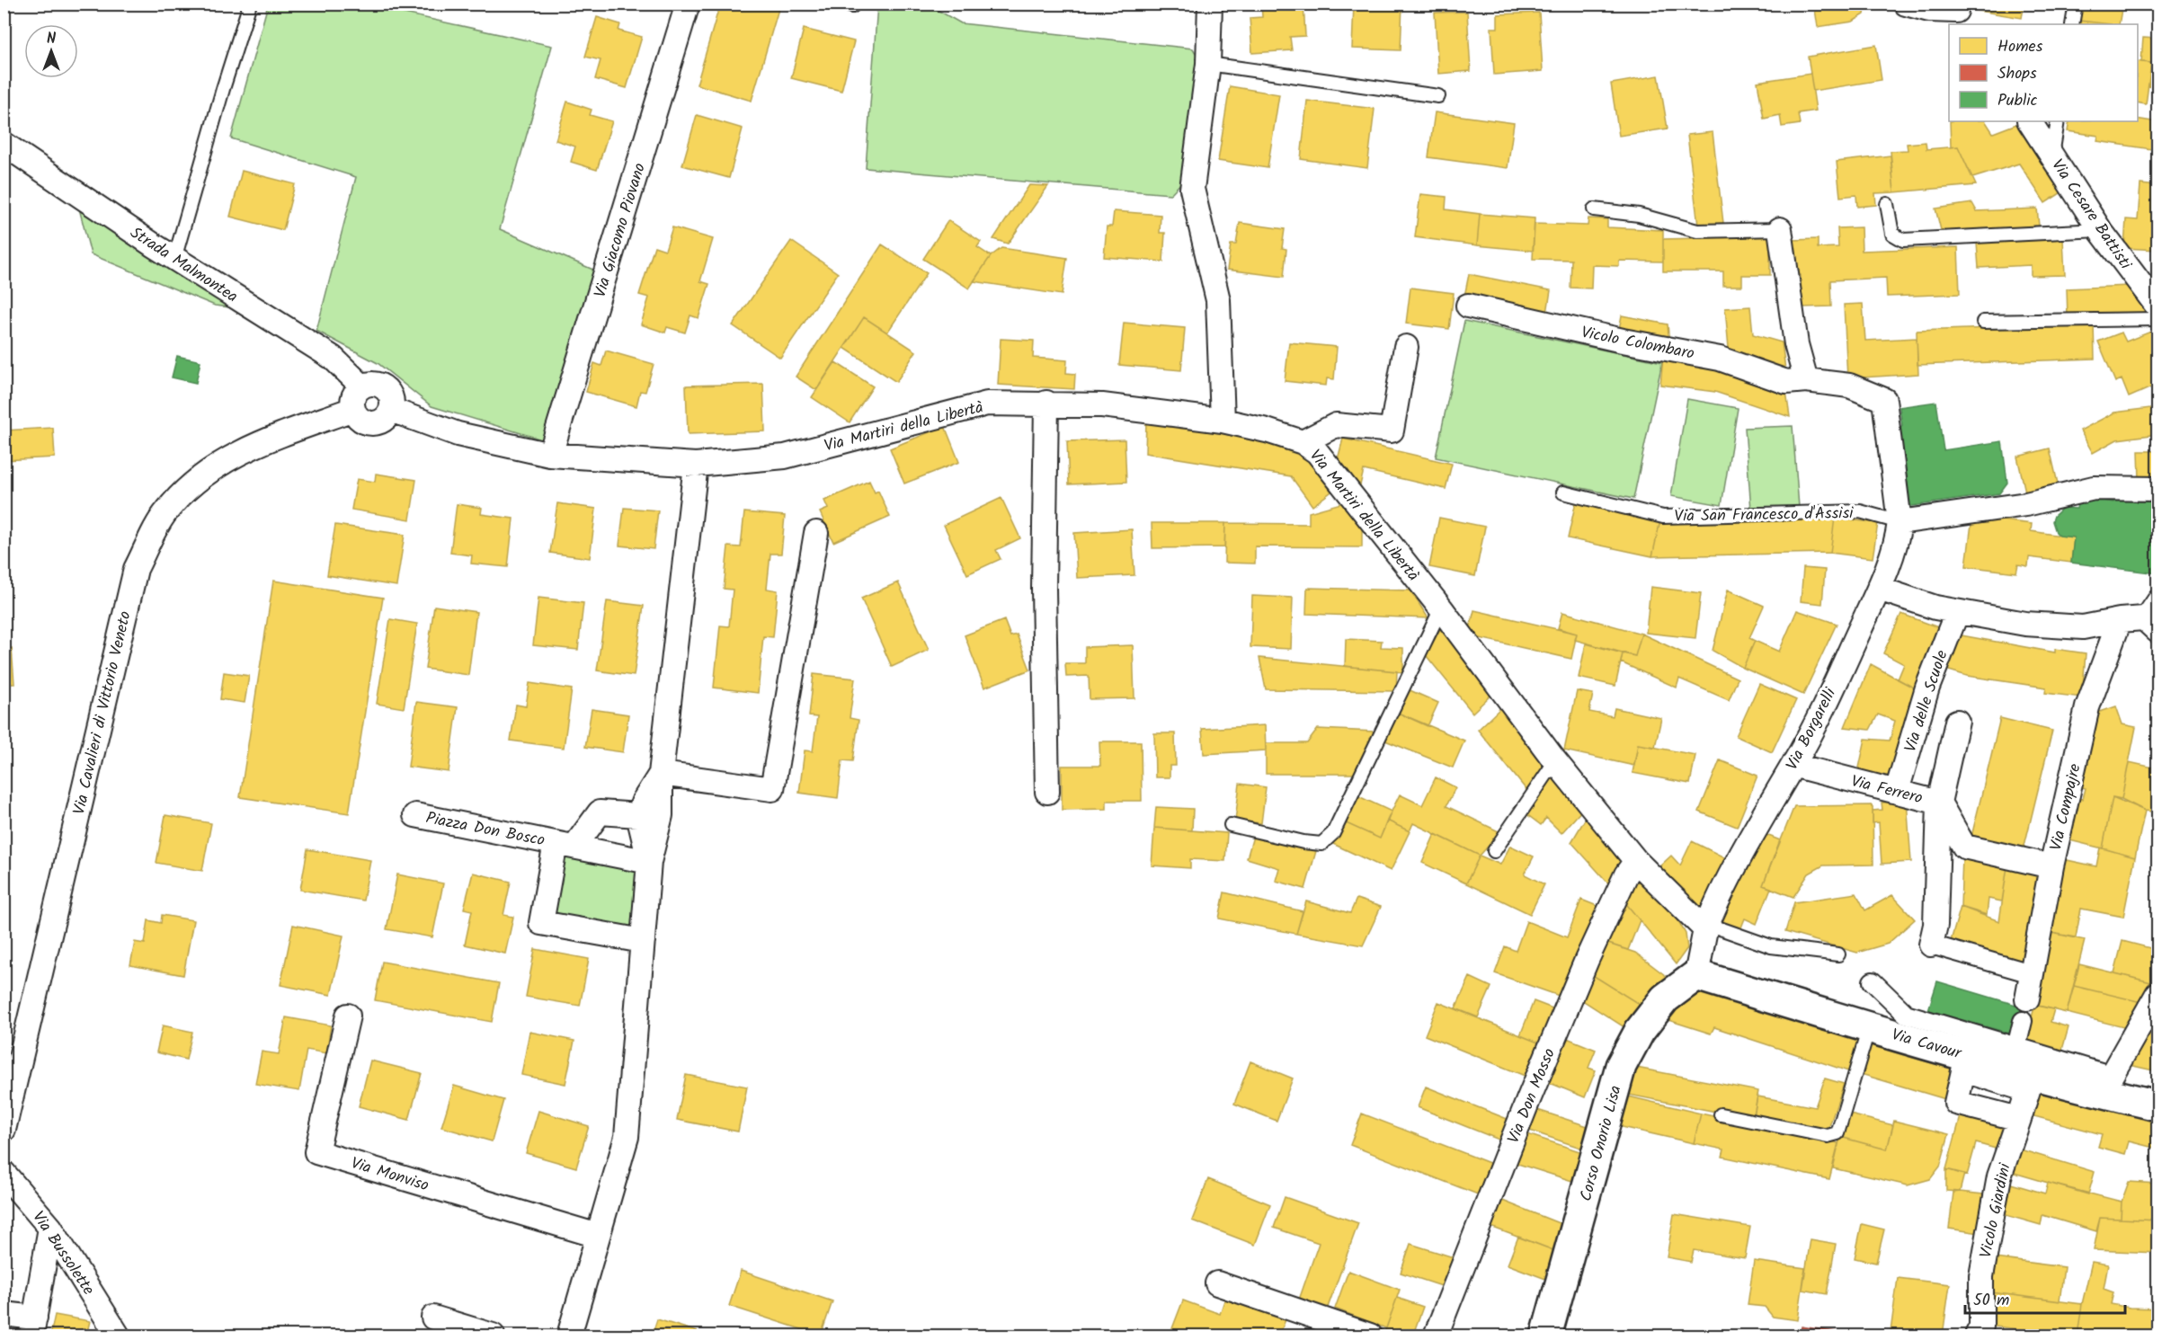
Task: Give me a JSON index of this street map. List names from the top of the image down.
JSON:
{
  "streets": {
    "street": [
      "Via Cesare Battisti",
      "Via Giacomo Piovano",
      "Strada Malmontea",
      "Vicolo Colombaro",
      "Via Martiri della Libertà",
      "Via San Francesco d'Assisi",
      "Via delle Scuole",
      "Via Cavalieri di Vittorio Veneto",
      "Via Borgarelli",
      "Via Ferrero",
      "Via Compajre",
      "Piazza Don Bosco",
      "Via Cavour",
      "Via Don Mosso",
      "Corso Onorio Lisa",
      "Via Monviso",
      "Vicolo Giardini",
      "Via Bussolette"
    ]
  },
  "crossings": [
    ["Via Giacomo Piovano", "Via Martiri della Libertà"],
    ["Strada Malmontea", "Via Martiri della Libertà"],
    ["Strada Malmontea", "Via Cavalieri di Vittorio Veneto"],
    ["Vicolo Colombaro", "Via San Francesco d'Assisi"],
    ["Vicolo Colombaro", "Via Borgarelli"],
    ["Via Martiri della Libertà", "Via Cavalieri di Vittorio Veneto"],
    ["Via Martiri della Libertà", "Via Borgarelli"],
    ["Via Martiri della Libertà", "Via Don Mosso"],
    ["Via San Francesco d'Assisi", "Via Borgarelli"],
    ["Via delle Scuole", "Via Ferrero"],
    ["Via Borgarelli", "Via Ferrero"],
    ["Via Ferrero", "Via Compajre"],
    ["Via Cavour", "Corso Onorio Lisa"],
    ["Via Cavour", "Vicolo Giardini"]
  ],
  "legend": ["Homes", "Shops", "Public"],
  "scale_bar": "50 m",
  "north": "top"
}
